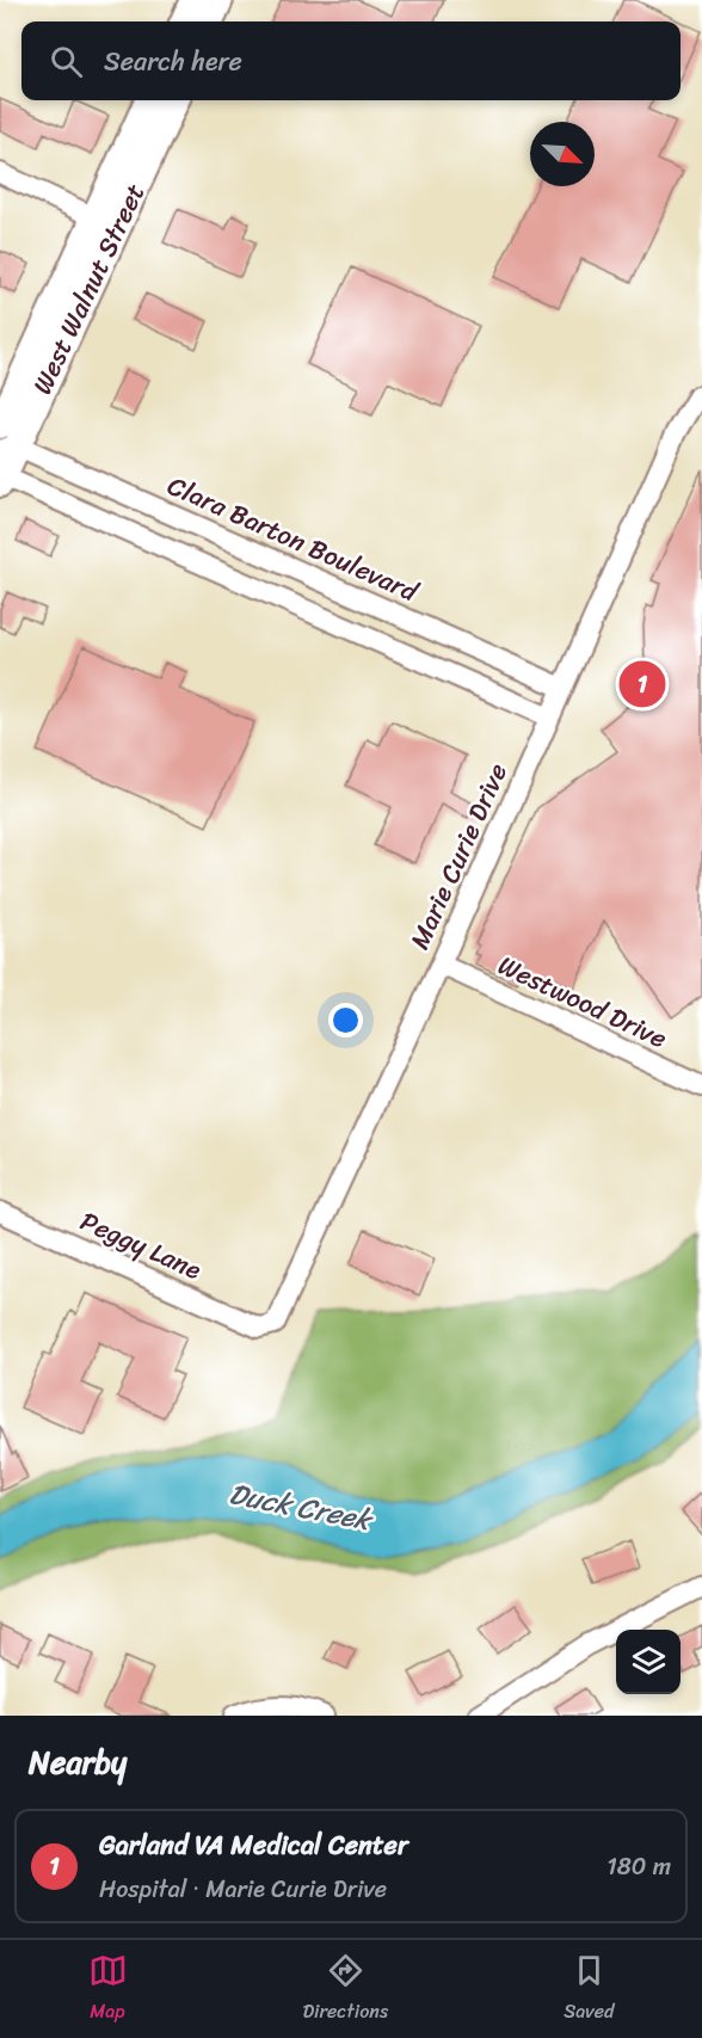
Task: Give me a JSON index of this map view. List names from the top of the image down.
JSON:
{
  "streets": {
    "main road": ["West Walnut Street"],
    "street": [
      "Clara Barton Boulevard",
      "Marie Curie Drive",
      "Westwood Drive",
      "Peggy Lane"
    ]
  },
  "crossings": [
    ["West Walnut Street", "Clara Barton Boulevard"],
    ["Clara Barton Boulevard", "Marie Curie Drive"],
    ["Marie Curie Drive", "Westwood Drive"],
    ["Marie Curie Drive", "Peggy Lane"]
  ],
  "water": ["Duck Creek"],
  "north": "bottom right",
  "page": {
    "search": "Search here",
    "pins": "1",
    "heading": "Nearby",
    "list": [
      {
        "mark": "1",
        "name": "Garland VA Medical Center",
        "note": "Hospital · Marie Curie Drive",
        "value": "180 m"
      }
    ],
    "nav": ["Map", "Directions", "Saved"]
  }
}
